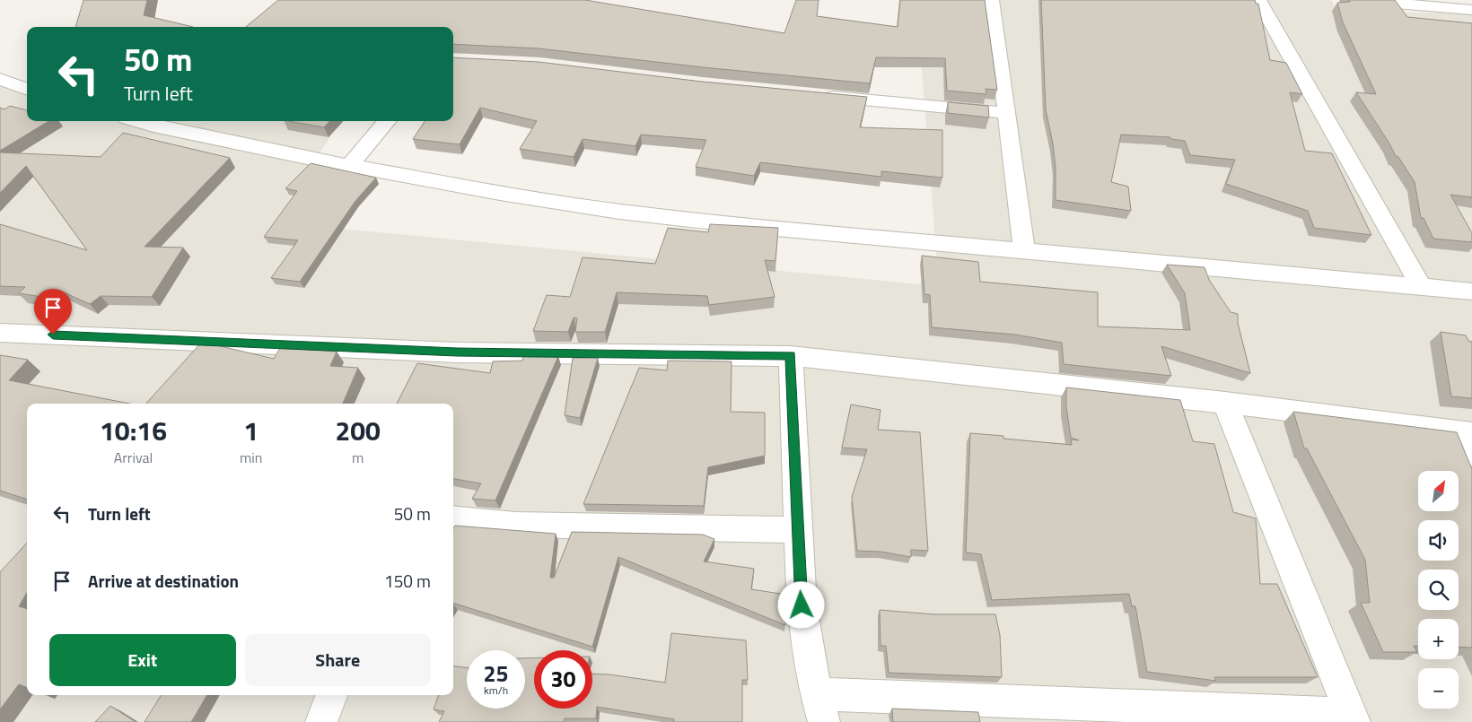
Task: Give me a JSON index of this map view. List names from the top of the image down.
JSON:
{
  "north": "top right",
  "page": {
    "turn": ["50 m", "Turn left"],
    "eta": [
      "10:16",
      "Arrival",
      "1",
      "min",
      "200",
      "m"
    ],
    "map_buttons": ["+", "−"],
    "list": [
      {
        "name": "Turn left",
        "value": "50 m"
      },
      {
        "name": "Arrive at destination",
        "value": "150 m"
      }
    ],
    "buttons": ["Exit", "Share"],
    "speed": "25 km/h",
    "limit": "30"
  }
}
